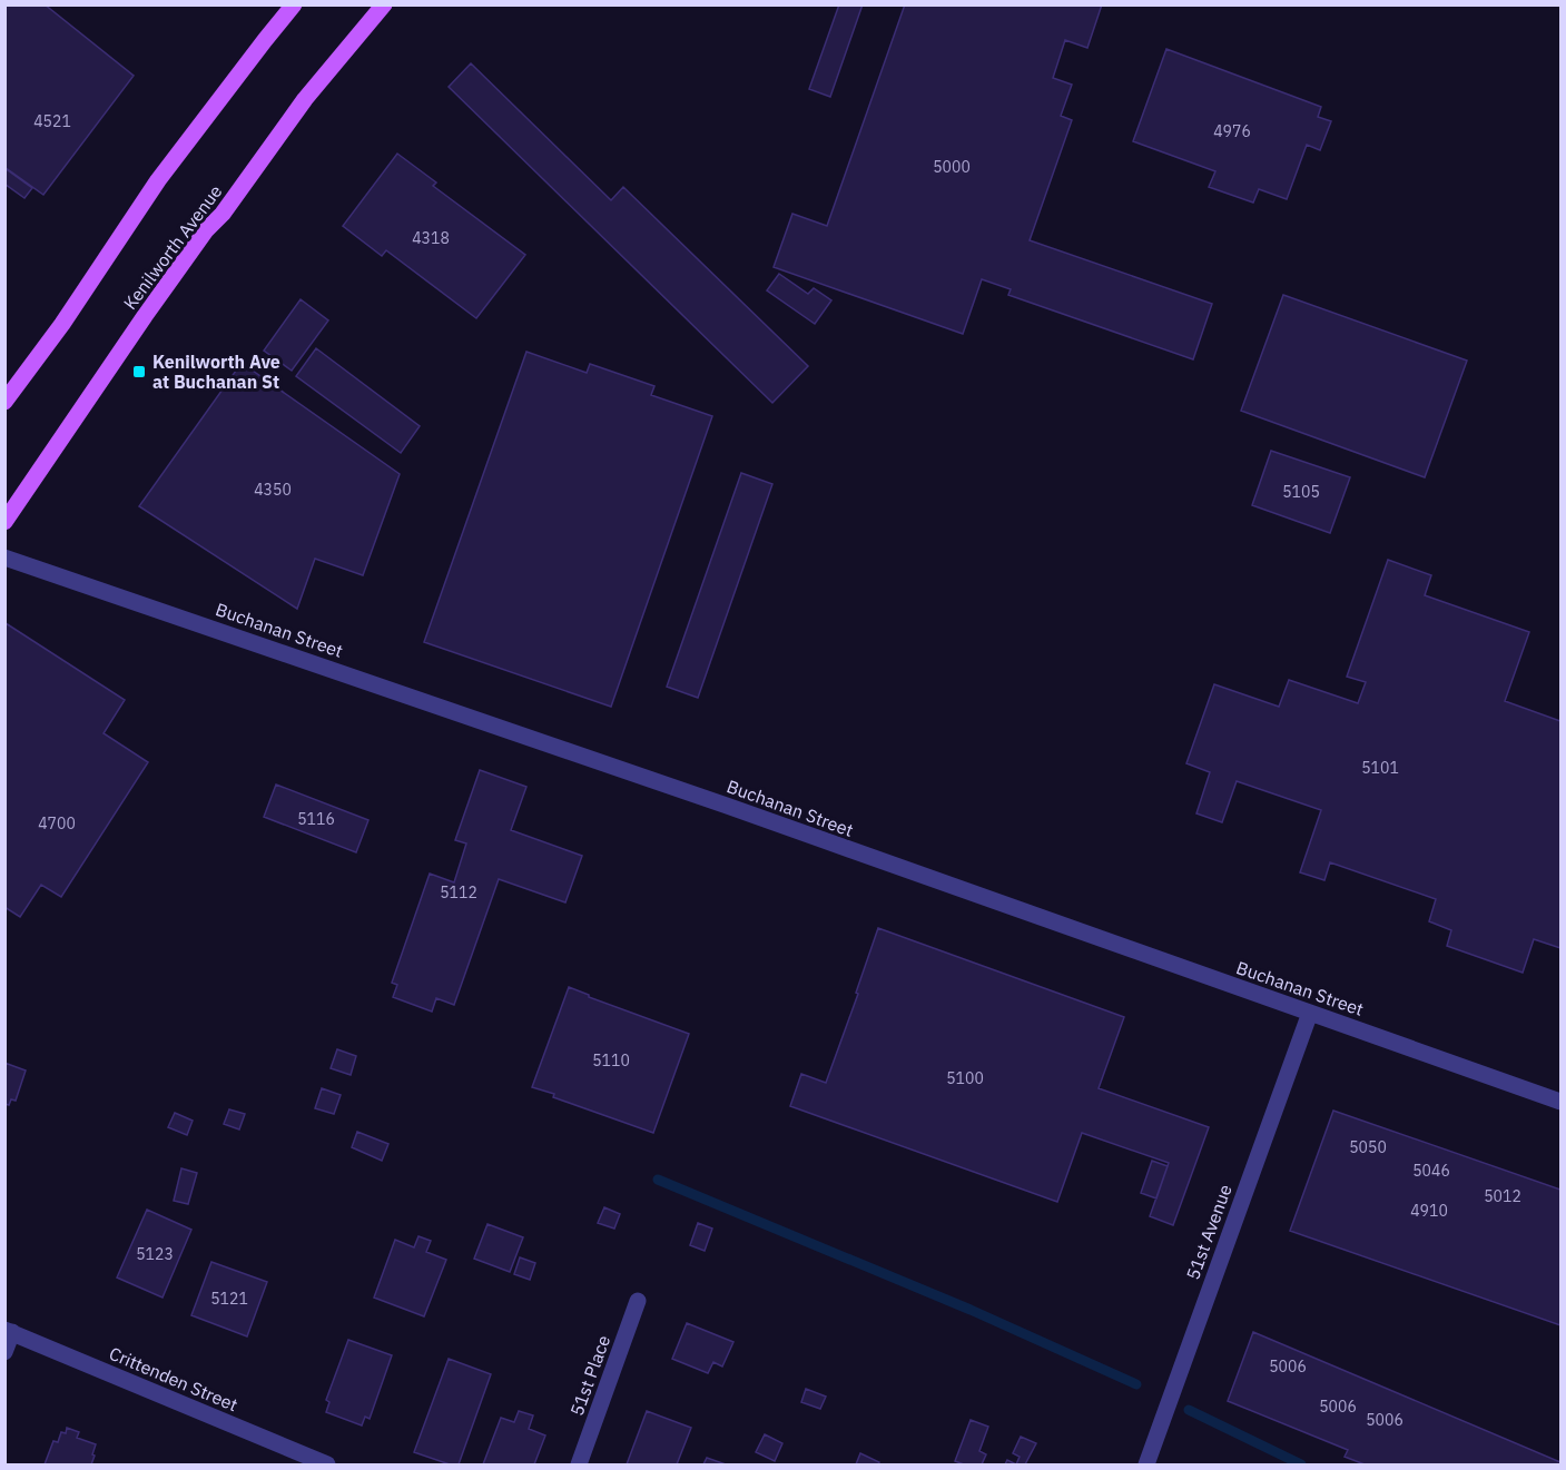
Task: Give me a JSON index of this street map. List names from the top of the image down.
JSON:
{
  "streets": {
    "main road": ["Kenilworth Avenue"],
    "street": [
      "Buchanan Street",
      "51st Avenue",
      "51st Place",
      "Crittenden Street"
    ]
  },
  "crossings": [
    ["Buchanan Street", "51st Avenue"]
  ],
  "places": {
    "transit": ["Kenilworth Ave at Buchanan St"]
  },
  "house_numbers": [
    "4521",
    "4976",
    "5000",
    "4318",
    "4350",
    "5105",
    "5101",
    "5116",
    "4700",
    "5112",
    "5110",
    "5100",
    "5050",
    "5046",
    "5012",
    "4910",
    "5123",
    "5121",
    "5006",
    "5006",
    "5006"
  ]
}
